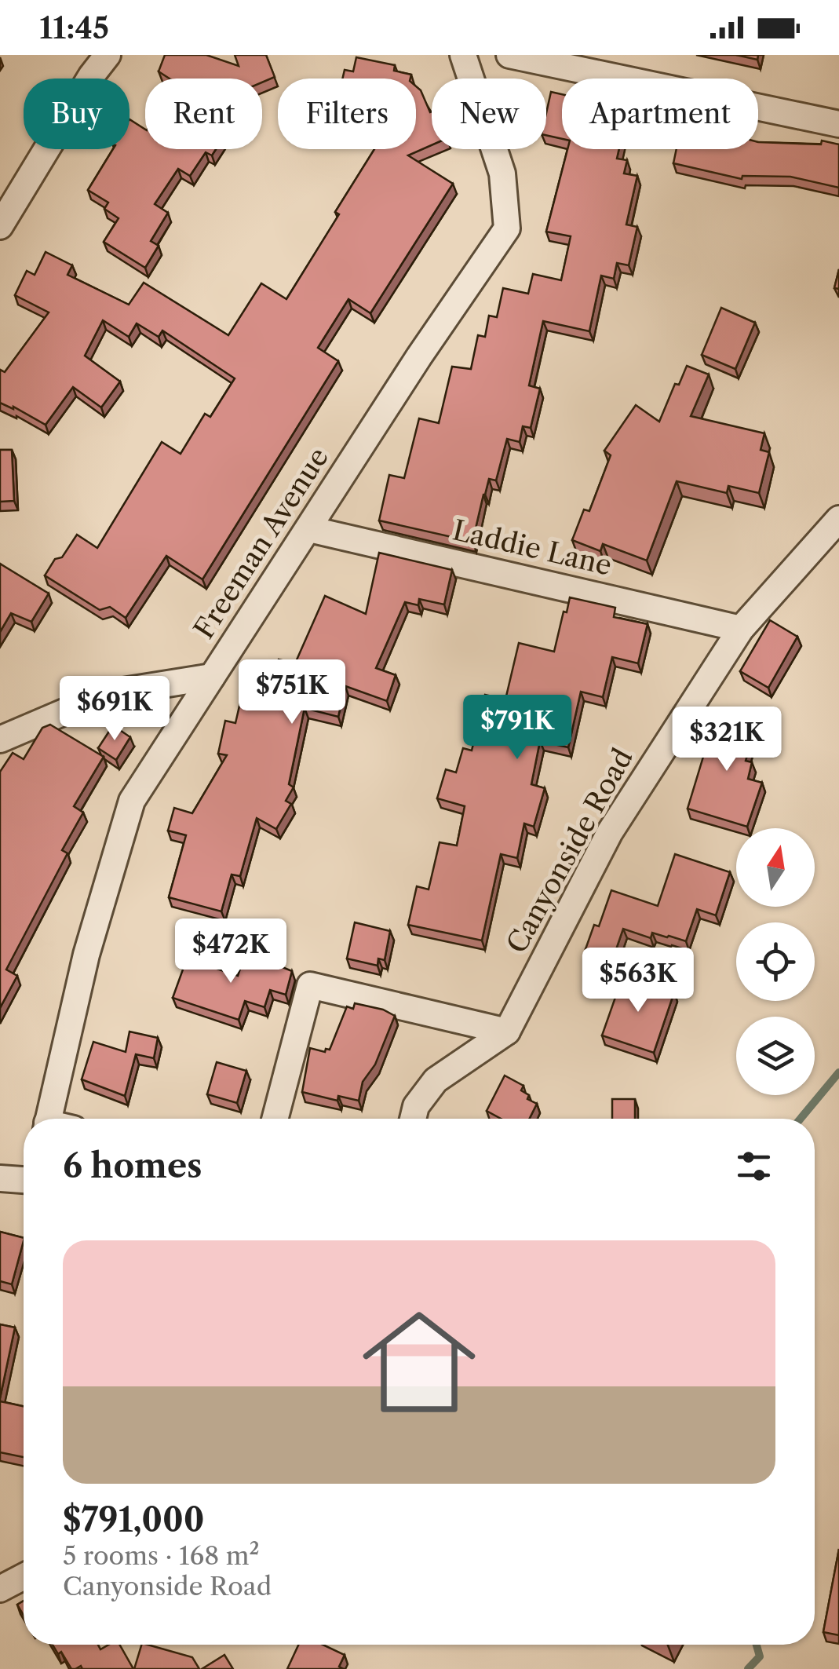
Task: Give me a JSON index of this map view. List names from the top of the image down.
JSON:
{
  "streets": {
    "street": ["Freeman Avenue", "Laddie Lane", "Canyonside Road"]
  },
  "crossings": [
    ["Freeman Avenue", "Laddie Lane"],
    ["Laddie Lane", "Canyonside Road"]
  ],
  "north": "top",
  "page": {
    "status": "11:45",
    "chip": [
      "Buy",
      "Rent",
      "Filters",
      "New",
      "Apartment"
    ],
    "price": [
      "$751K",
      "$691K",
      "$791K",
      "$321K",
      "$472K",
      "$563K"
    ],
    "heading": "6 homes",
    "list": [
      {
        "name": "$791,000",
        "note": "5 rooms · 168 m² · Canyonside Road"
      }
    ]
  }
}
